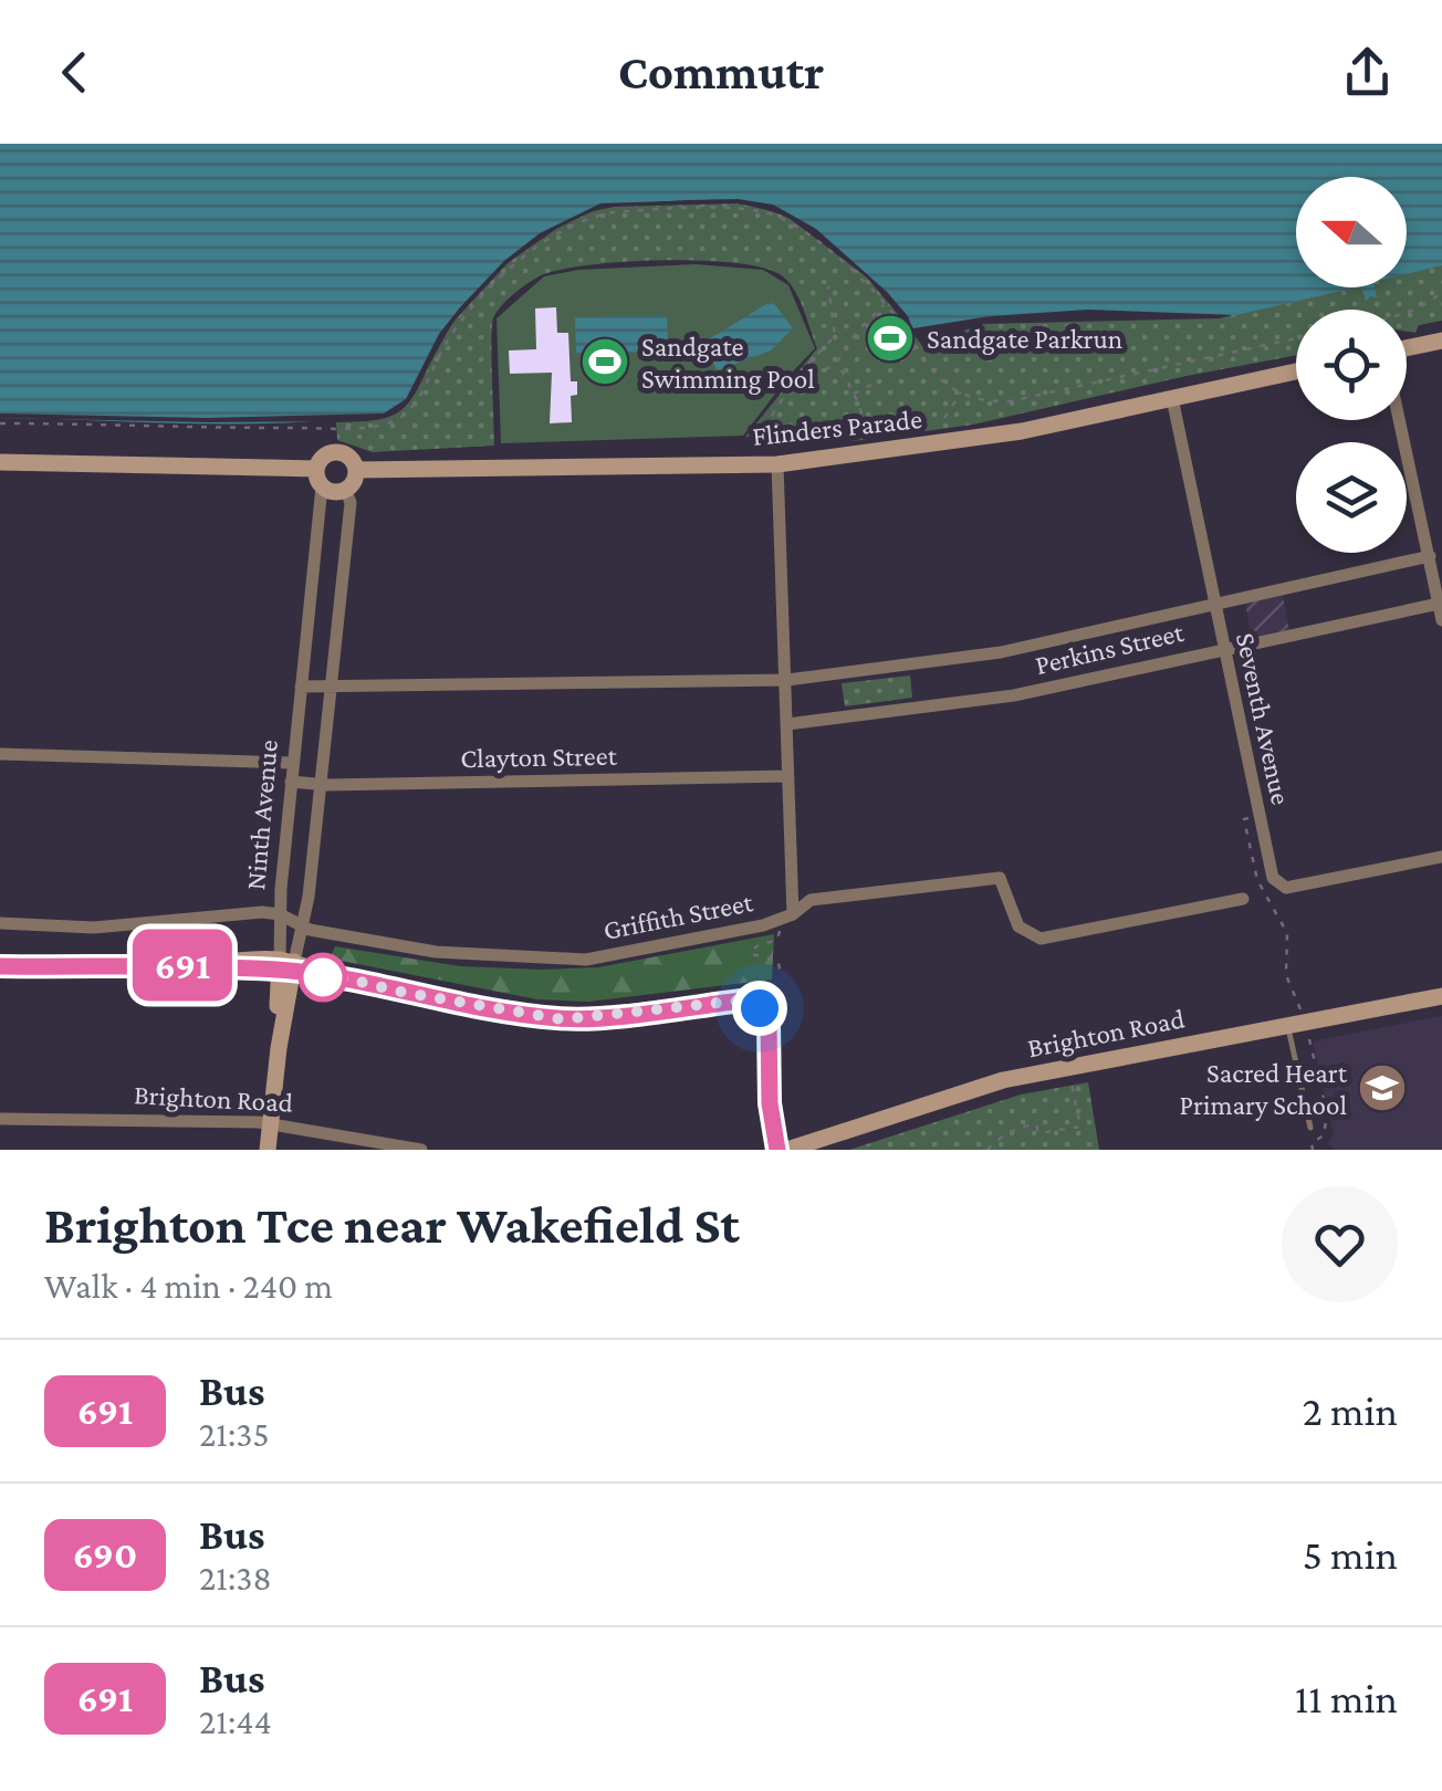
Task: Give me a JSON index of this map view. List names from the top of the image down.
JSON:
{
  "streets": {
    "street": [
      "Flinders Parade",
      "Perkins Street",
      "Seventh Avenue",
      "Clayton Street",
      "Ninth Avenue",
      "Griffith Street",
      "Brighton Road"
    ]
  },
  "crossings": [
    ["Flinders Parade", "Seventh Avenue"],
    ["Flinders Parade", "Ninth Avenue"],
    ["Perkins Street", "Seventh Avenue"],
    ["Perkins Street", "Ninth Avenue"],
    ["Clayton Street", "Ninth Avenue"],
    ["Ninth Avenue", "Griffith Street"],
    ["Ninth Avenue", "Brighton Road"]
  ],
  "places": {
    "sports": ["Sandgate Parkrun", "Sandgate Swimming Pool"],
    "school or university": ["Sacred Heart Primary School"]
  },
  "lines": ["bus line 691"],
  "north": "left",
  "page": {
    "header": "Commutr",
    "on_map": "691",
    "heading": ["Brighton Tce near Wakefield St", "Walk · 4 min · 240 m"],
    "list": [
      {
        "mark": "691",
        "name": "Bus",
        "note": "21:35",
        "value": "2 min"
      },
      {
        "mark": "690",
        "name": "Bus",
        "note": "21:38",
        "value": "5 min"
      },
      {
        "mark": "691",
        "name": "Bus",
        "note": "21:44",
        "value": "11 min"
      }
    ]
  }
}
